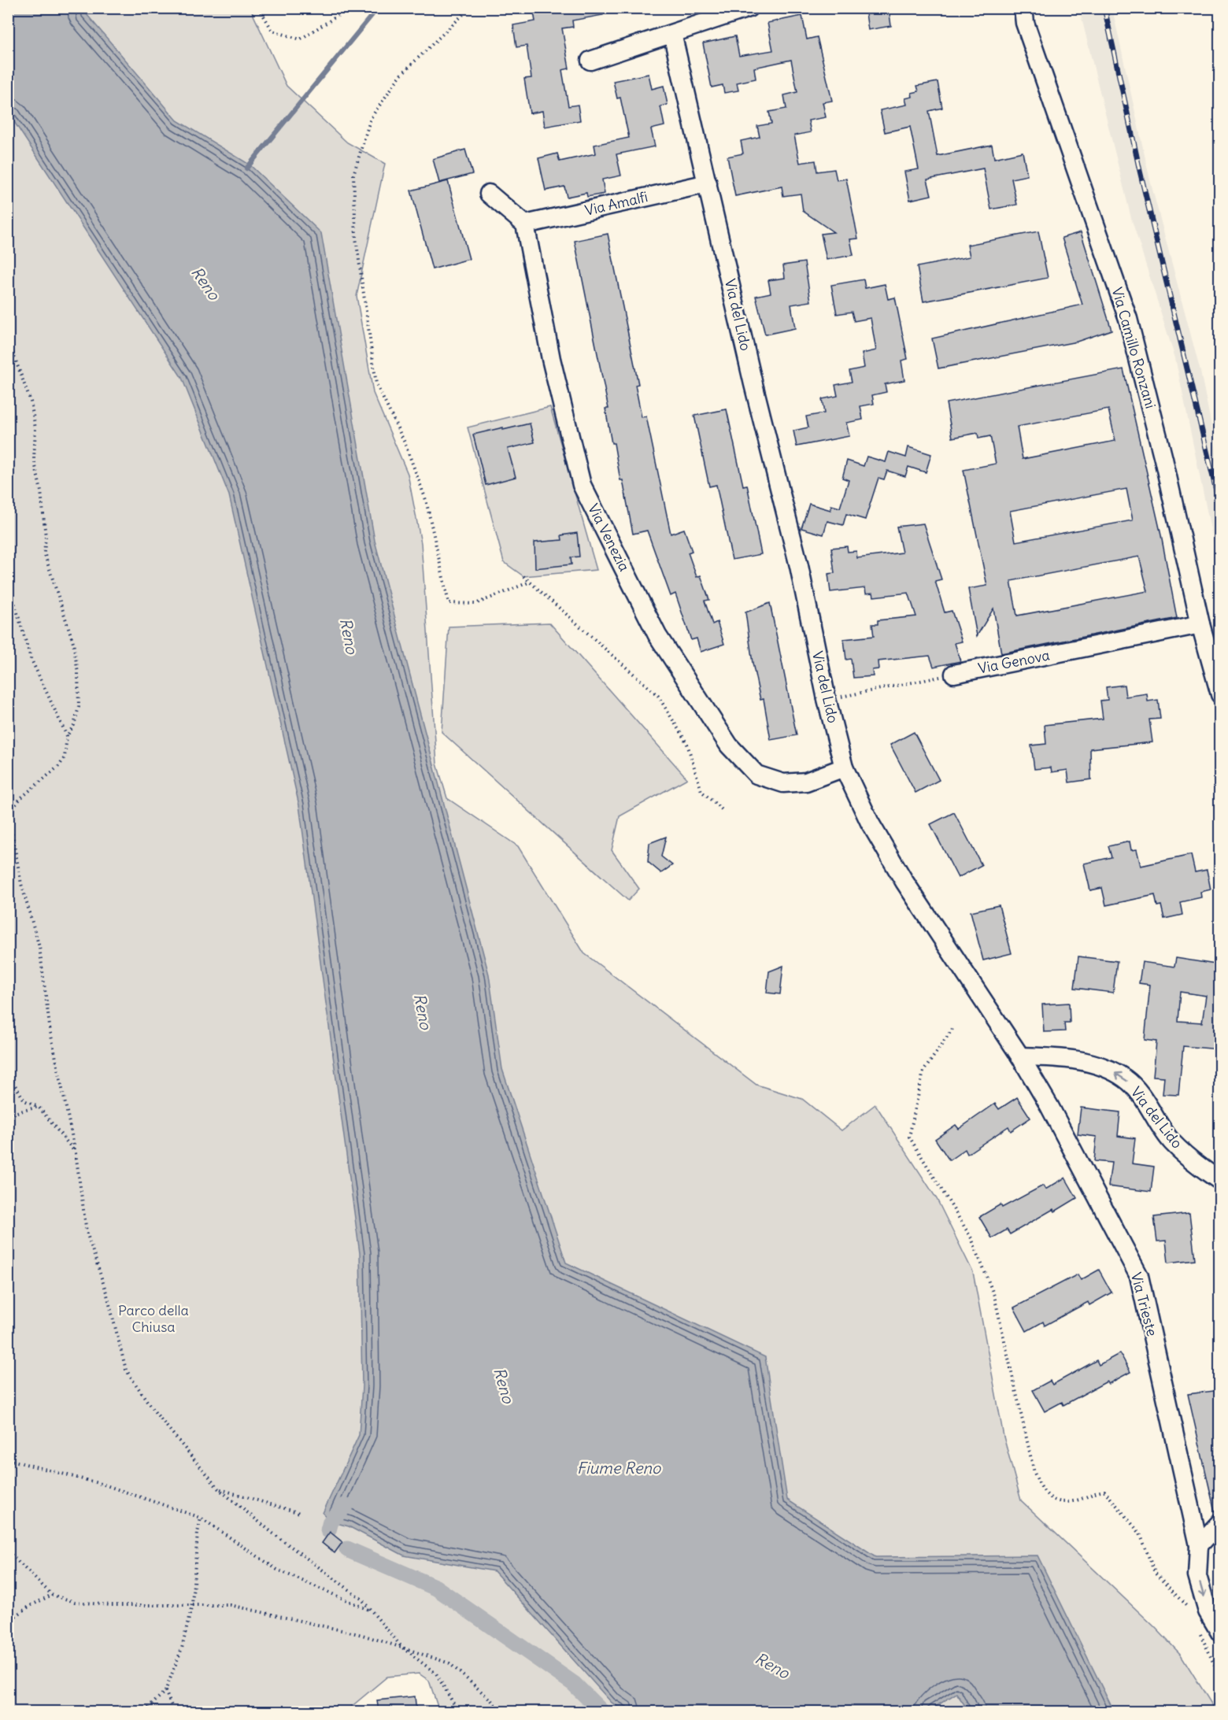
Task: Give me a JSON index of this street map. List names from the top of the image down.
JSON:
{
  "streets": {
    "street": [
      "Via Amalfi",
      "Via del Lido",
      "Via Camillo Ronzani",
      "Via Venezia",
      "Via Genova",
      "Via Trieste"
    ]
  },
  "crossings": [
    ["Via Amalfi", "Via del Lido"],
    ["Via Amalfi", "Via Venezia"],
    ["Via del Lido", "Via Venezia"],
    ["Via del Lido", "Via Trieste"],
    ["Via Camillo Ronzani", "Via Genova"]
  ],
  "water": ["Reno", "Fiume Reno"],
  "parks": ["Parco della Chiusa"]
}
